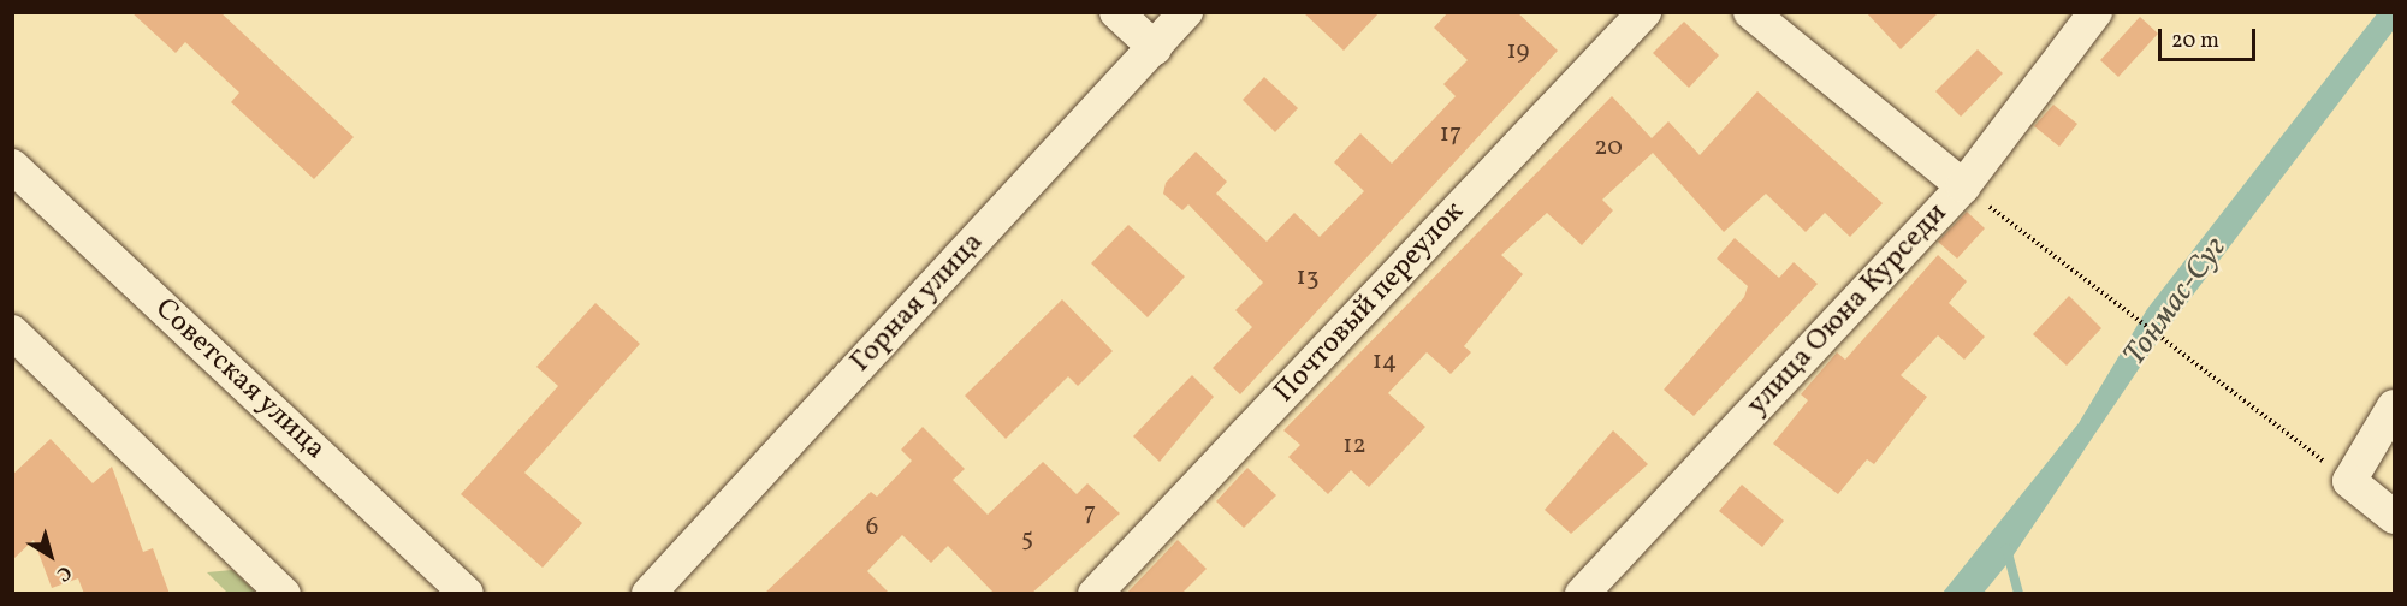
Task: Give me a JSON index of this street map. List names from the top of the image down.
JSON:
{
  "streets": {
    "street": [
      "Горная улица",
      "Почтовый переулок",
      "улица Оюна Курседи",
      "Советская улица"
    ]
  },
  "water": ["Тонмас-Суг"],
  "house_numbers": [
    "19",
    "17",
    "20",
    "13",
    "14",
    "12",
    "7",
    "6",
    "5"
  ],
  "scale_bar": "20 m",
  "north": "bottom right"
}
